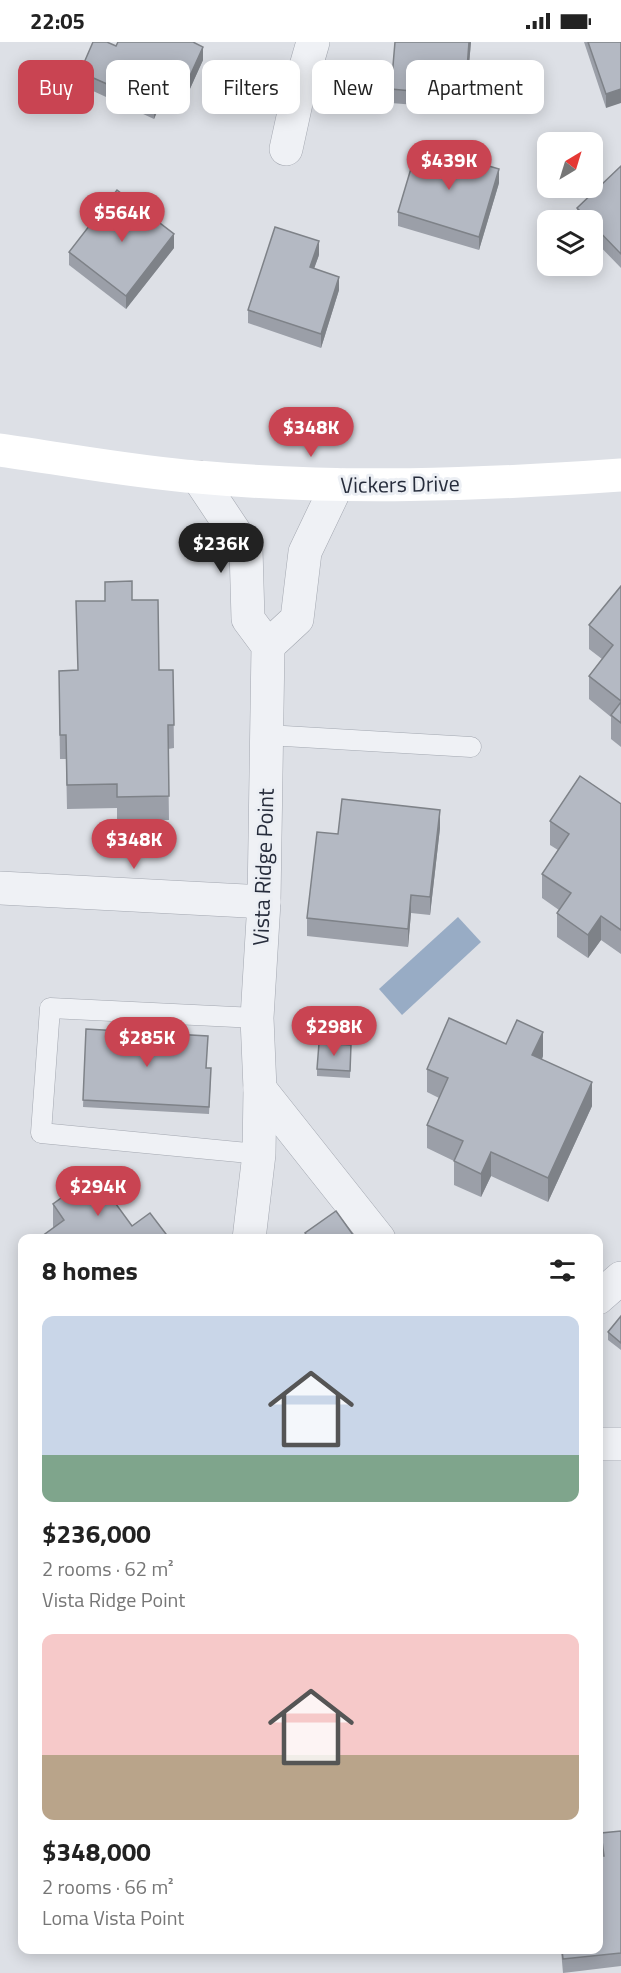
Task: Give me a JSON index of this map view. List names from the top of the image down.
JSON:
{
  "streets": {
    "main road": ["Vickers Drive"],
    "street": ["Vista Ridge Point"]
  },
  "north": "top right",
  "page": {
    "status": "22:05",
    "chip": [
      "Buy",
      "Rent",
      "Filters",
      "New",
      "Apartment"
    ],
    "price": [
      "$439K",
      "$564K",
      "$348K",
      "$236K",
      "$348K",
      "$298K",
      "$285K",
      "$294K"
    ],
    "heading": "8 homes",
    "list": [
      {
        "name": "$236,000",
        "note": "2 rooms · 62 m² · Vista Ridge Point"
      },
      {
        "name": "$348,000",
        "note": "2 rooms · 66 m² · Loma Vista Point"
      }
    ]
  }
}
